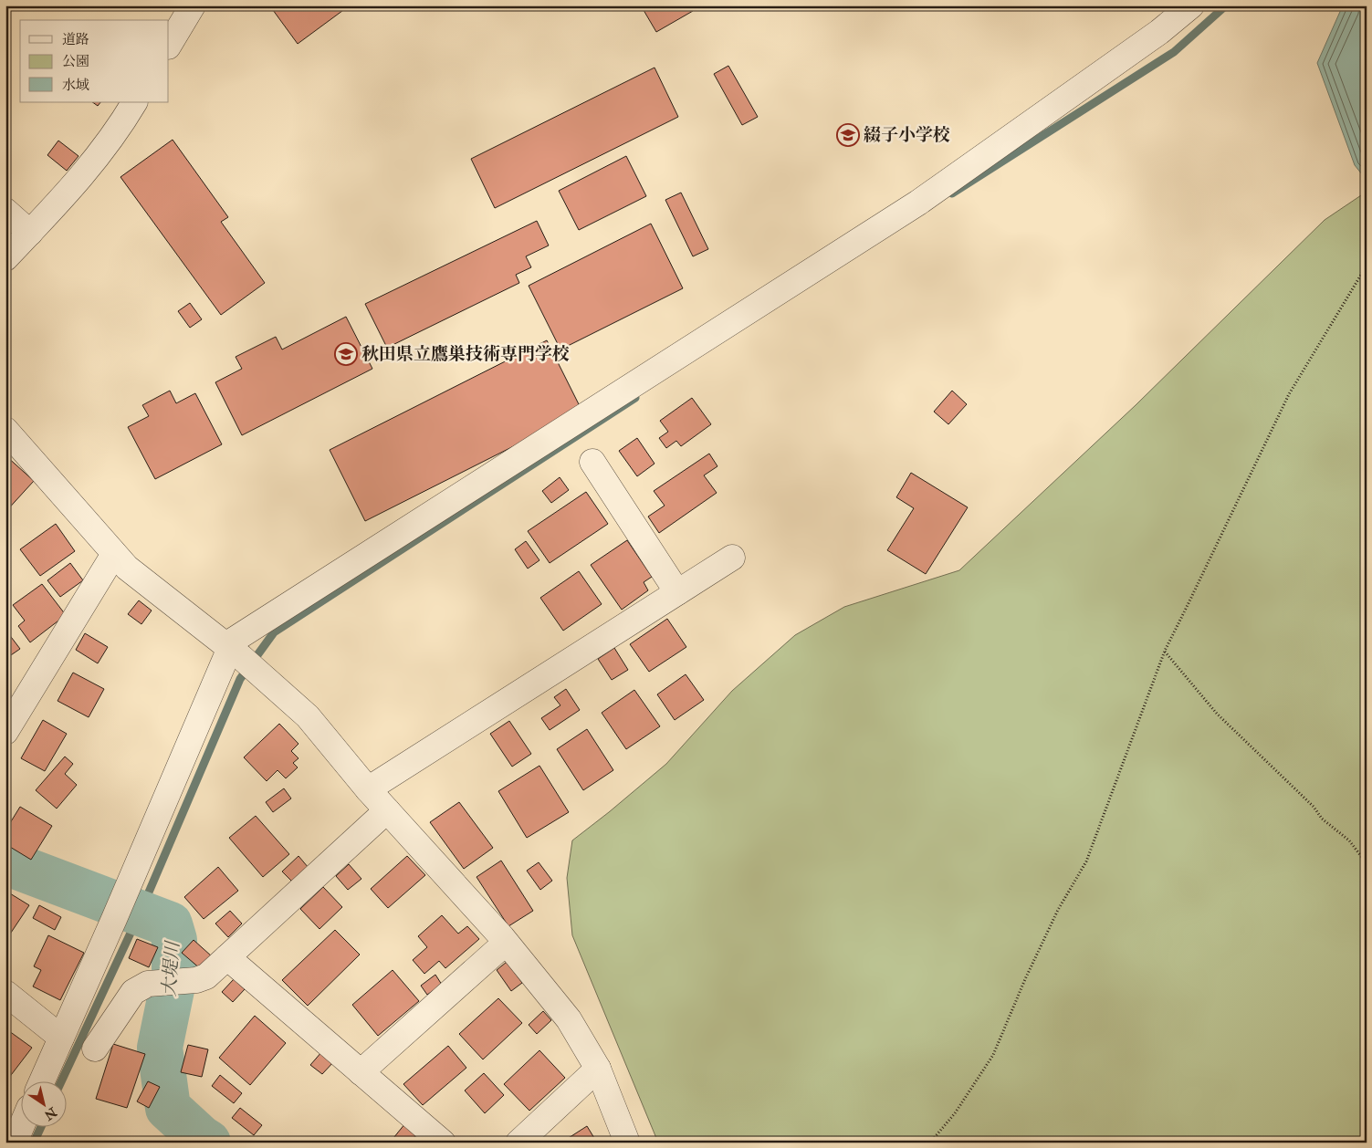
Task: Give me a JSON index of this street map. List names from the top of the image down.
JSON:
{
  "water": ["大堤川"],
  "places": {
    "school or university": ["綴子小学校", "秋田県立鷹巣技術専門学校"]
  },
  "legend": ["道路", "公園", "水域"],
  "north": "bottom right"
}
